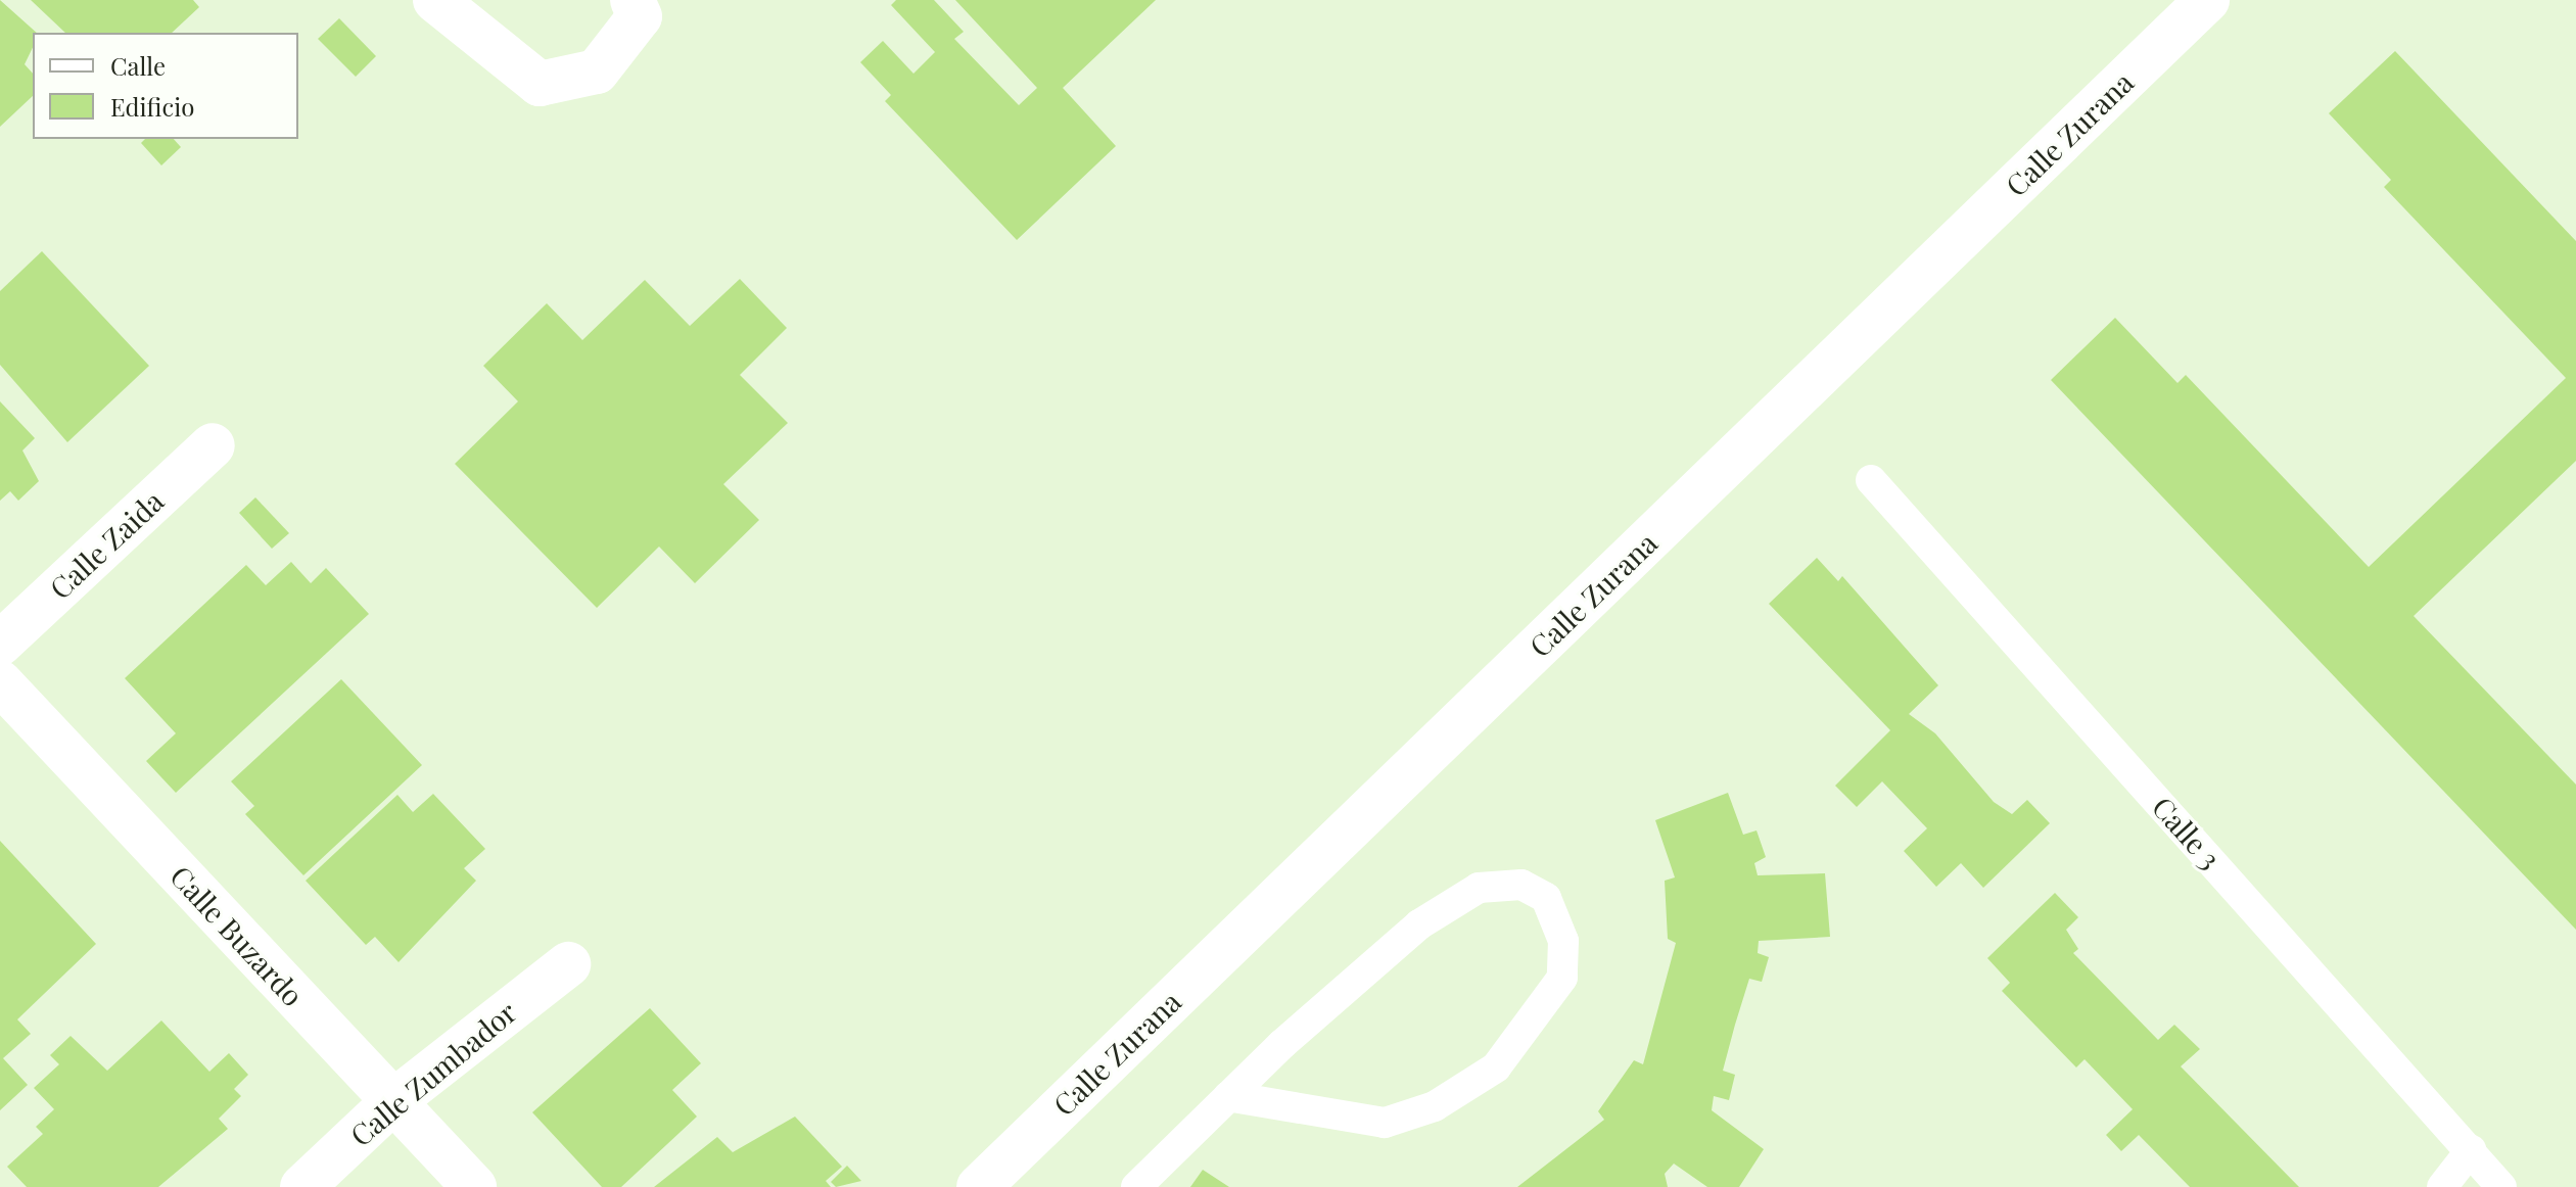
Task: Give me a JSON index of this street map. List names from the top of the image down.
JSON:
{
  "streets": {
    "street": [
      "Calle Zurana",
      "Calle Zaida",
      "Calle Buzardo",
      "Calle Zumbador"
    ],
    "lane": ["Calle 3"]
  },
  "crossings": [
    ["Calle Buzardo", "Calle Zumbador"]
  ],
  "legend": ["Calle", "Edificio"]
}
